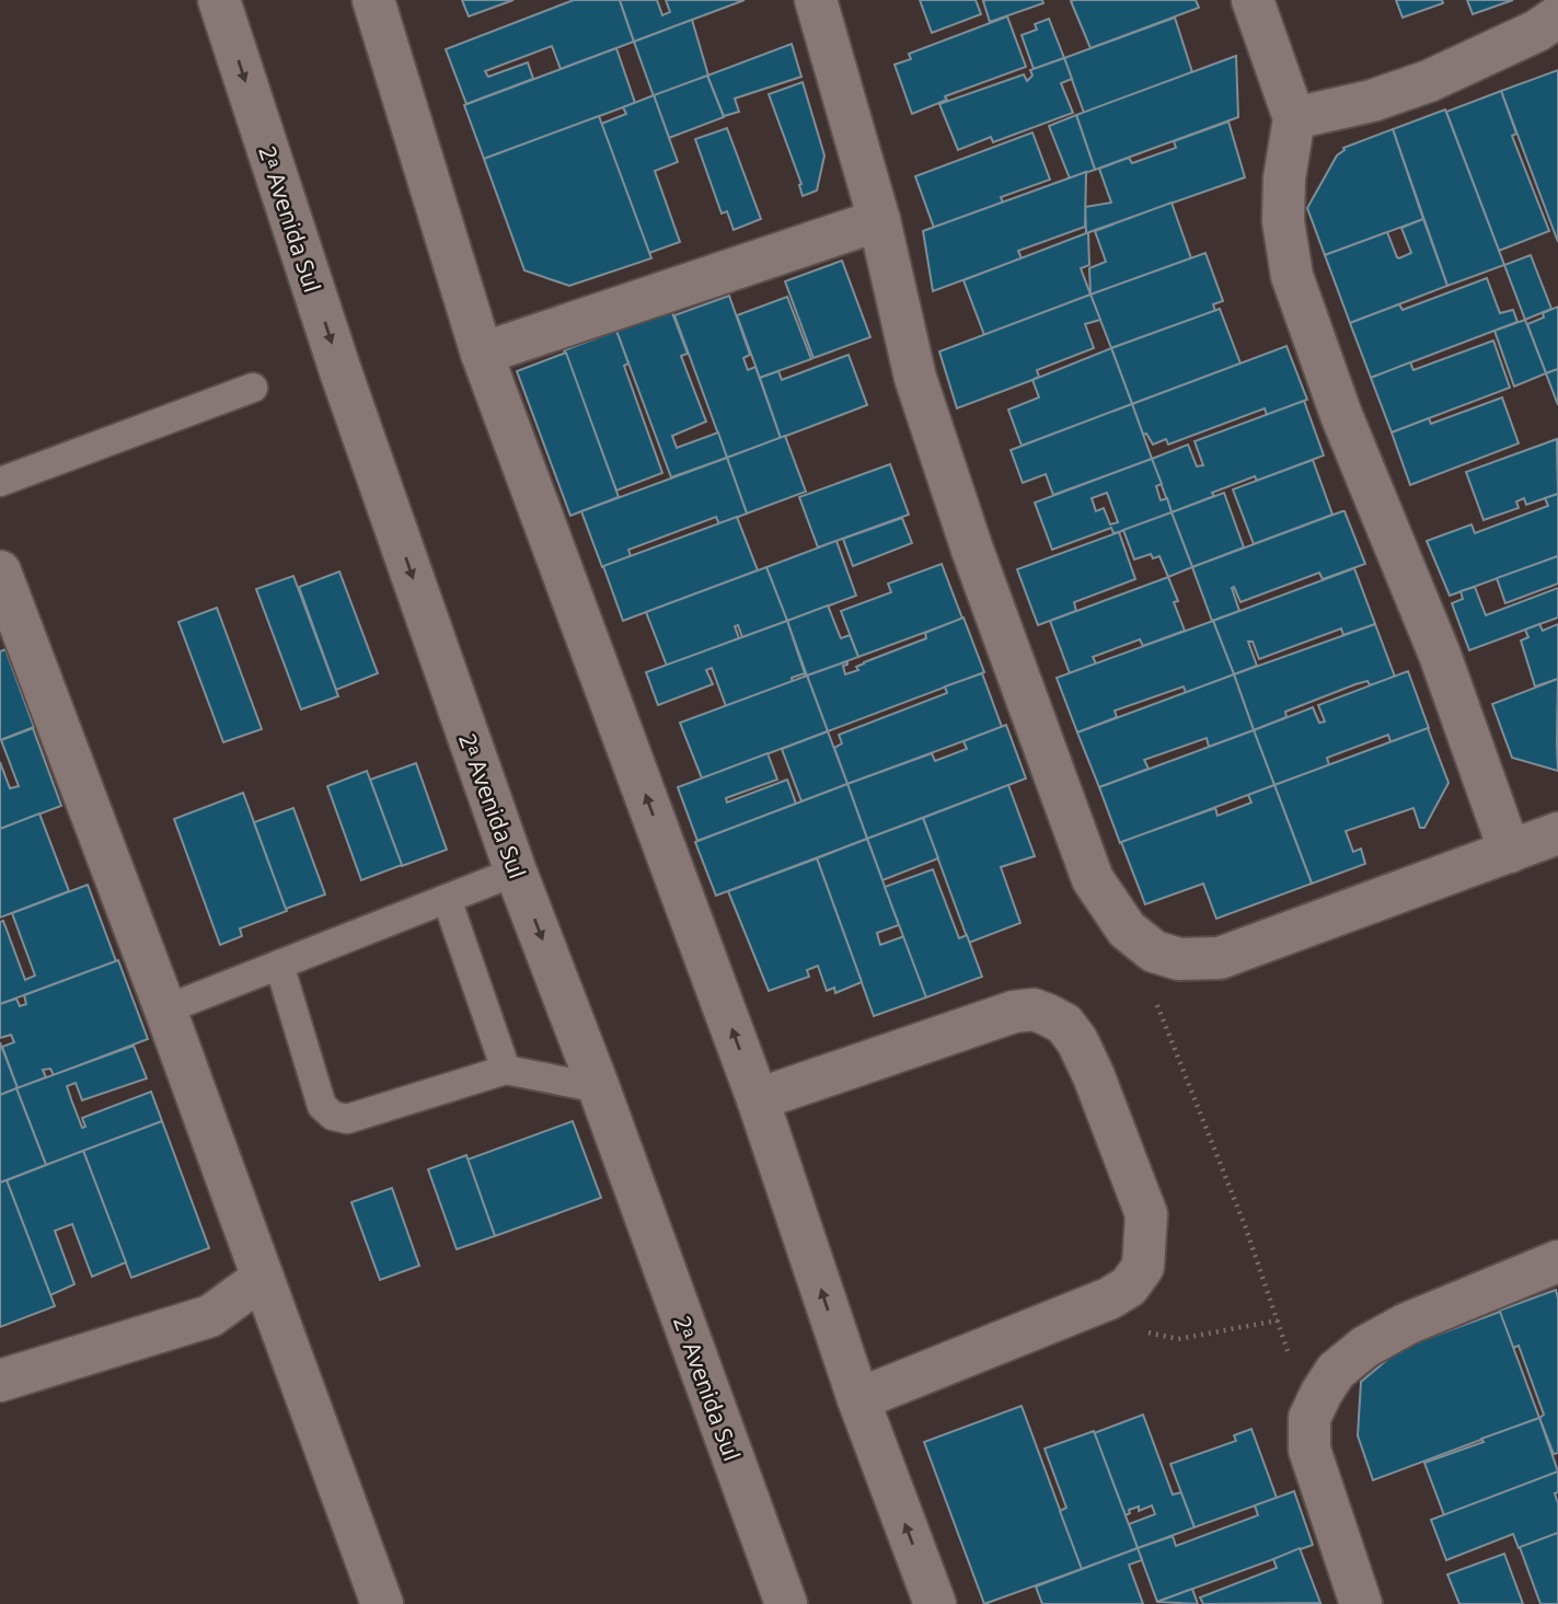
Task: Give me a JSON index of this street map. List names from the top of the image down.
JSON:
{
  "streets": {
    "street": ["2ᵃ Avenida Sul"]
  }
}
